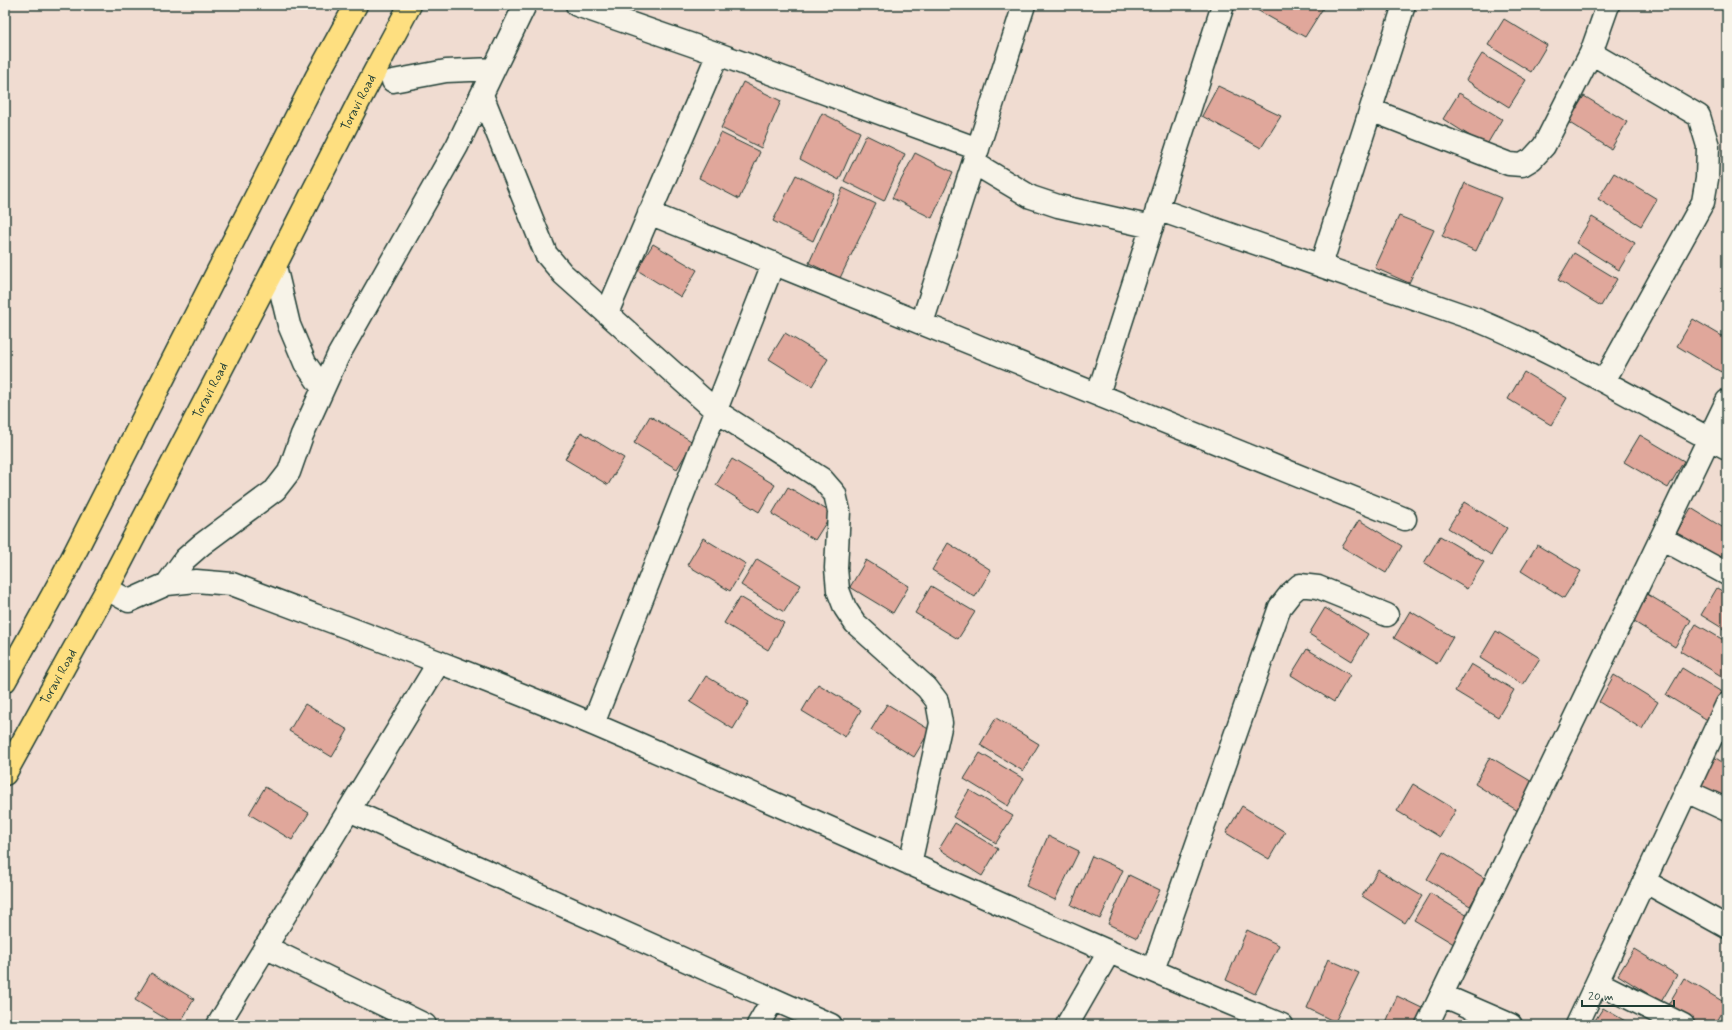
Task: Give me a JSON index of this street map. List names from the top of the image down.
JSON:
{
  "streets": {
    "highway": ["Toravi Road"]
  },
  "scale_bar": "20 m"
}
